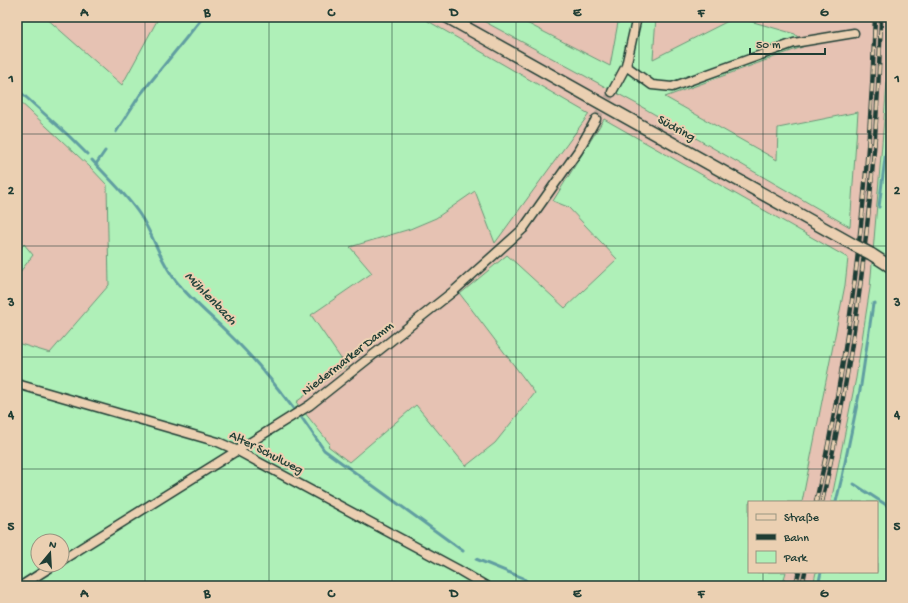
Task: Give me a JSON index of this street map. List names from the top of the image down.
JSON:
{
  "streets": {
    "main road": ["Südring"],
    "street": ["Niedermarker Damm", "Alter Schulweg"]
  },
  "crossings": [
    ["Niedermarker Damm", "Alter Schulweg"]
  ],
  "water": ["Mühlenbach"],
  "legend": ["Straße", "Bahn", "Park"],
  "scale_bar": "50 m",
  "north": "top",
  "grid": {
    "columns": [
      "A",
      "B",
      "C",
      "D",
      "E",
      "F",
      "G"
    ],
    "rows": [
      "1",
      "2",
      "3",
      "4",
      "5"
    ]
  }
}
